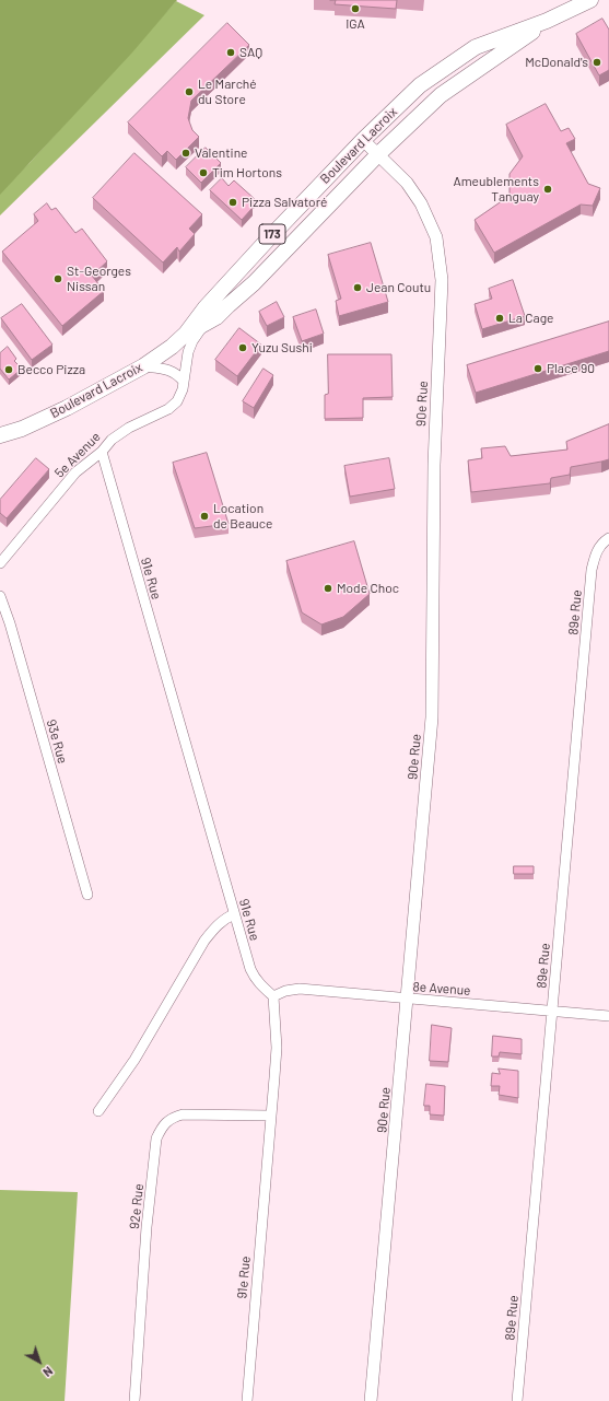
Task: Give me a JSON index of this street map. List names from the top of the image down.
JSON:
{
  "streets": {
    "main road": ["Boulevard Lacroix", "173"],
    "street": [
      "90e Rue",
      "5e Avenue",
      "91e Rue",
      "89e Rue",
      "93e Rue",
      "8e Avenue",
      "92e Rue"
    ]
  },
  "crossings": [
    ["Boulevard Lacroix", "90e Rue"],
    ["Boulevard Lacroix", "5e Avenue"],
    ["90e Rue", "8e Avenue"],
    ["5e Avenue", "91e Rue"],
    ["91e Rue", "8e Avenue"],
    ["91e Rue", "92e Rue"],
    ["89e Rue", "8e Avenue"]
  ],
  "places": [
    "IGA",
    "SAQ",
    "McDonald's",
    "Le Marché du Store",
    "Valentine",
    "Tim Hortons",
    "Ameublements Tanguay",
    "Pizza Salvatoré",
    "St-Georges Nissan",
    "Jean Coutu",
    "La Cage",
    "Yuzu Sushi",
    "Place 90",
    "Becco Pizza",
    "Location de Beauce",
    "Mode Choc"
  ],
  "north": "bottom right"
}
